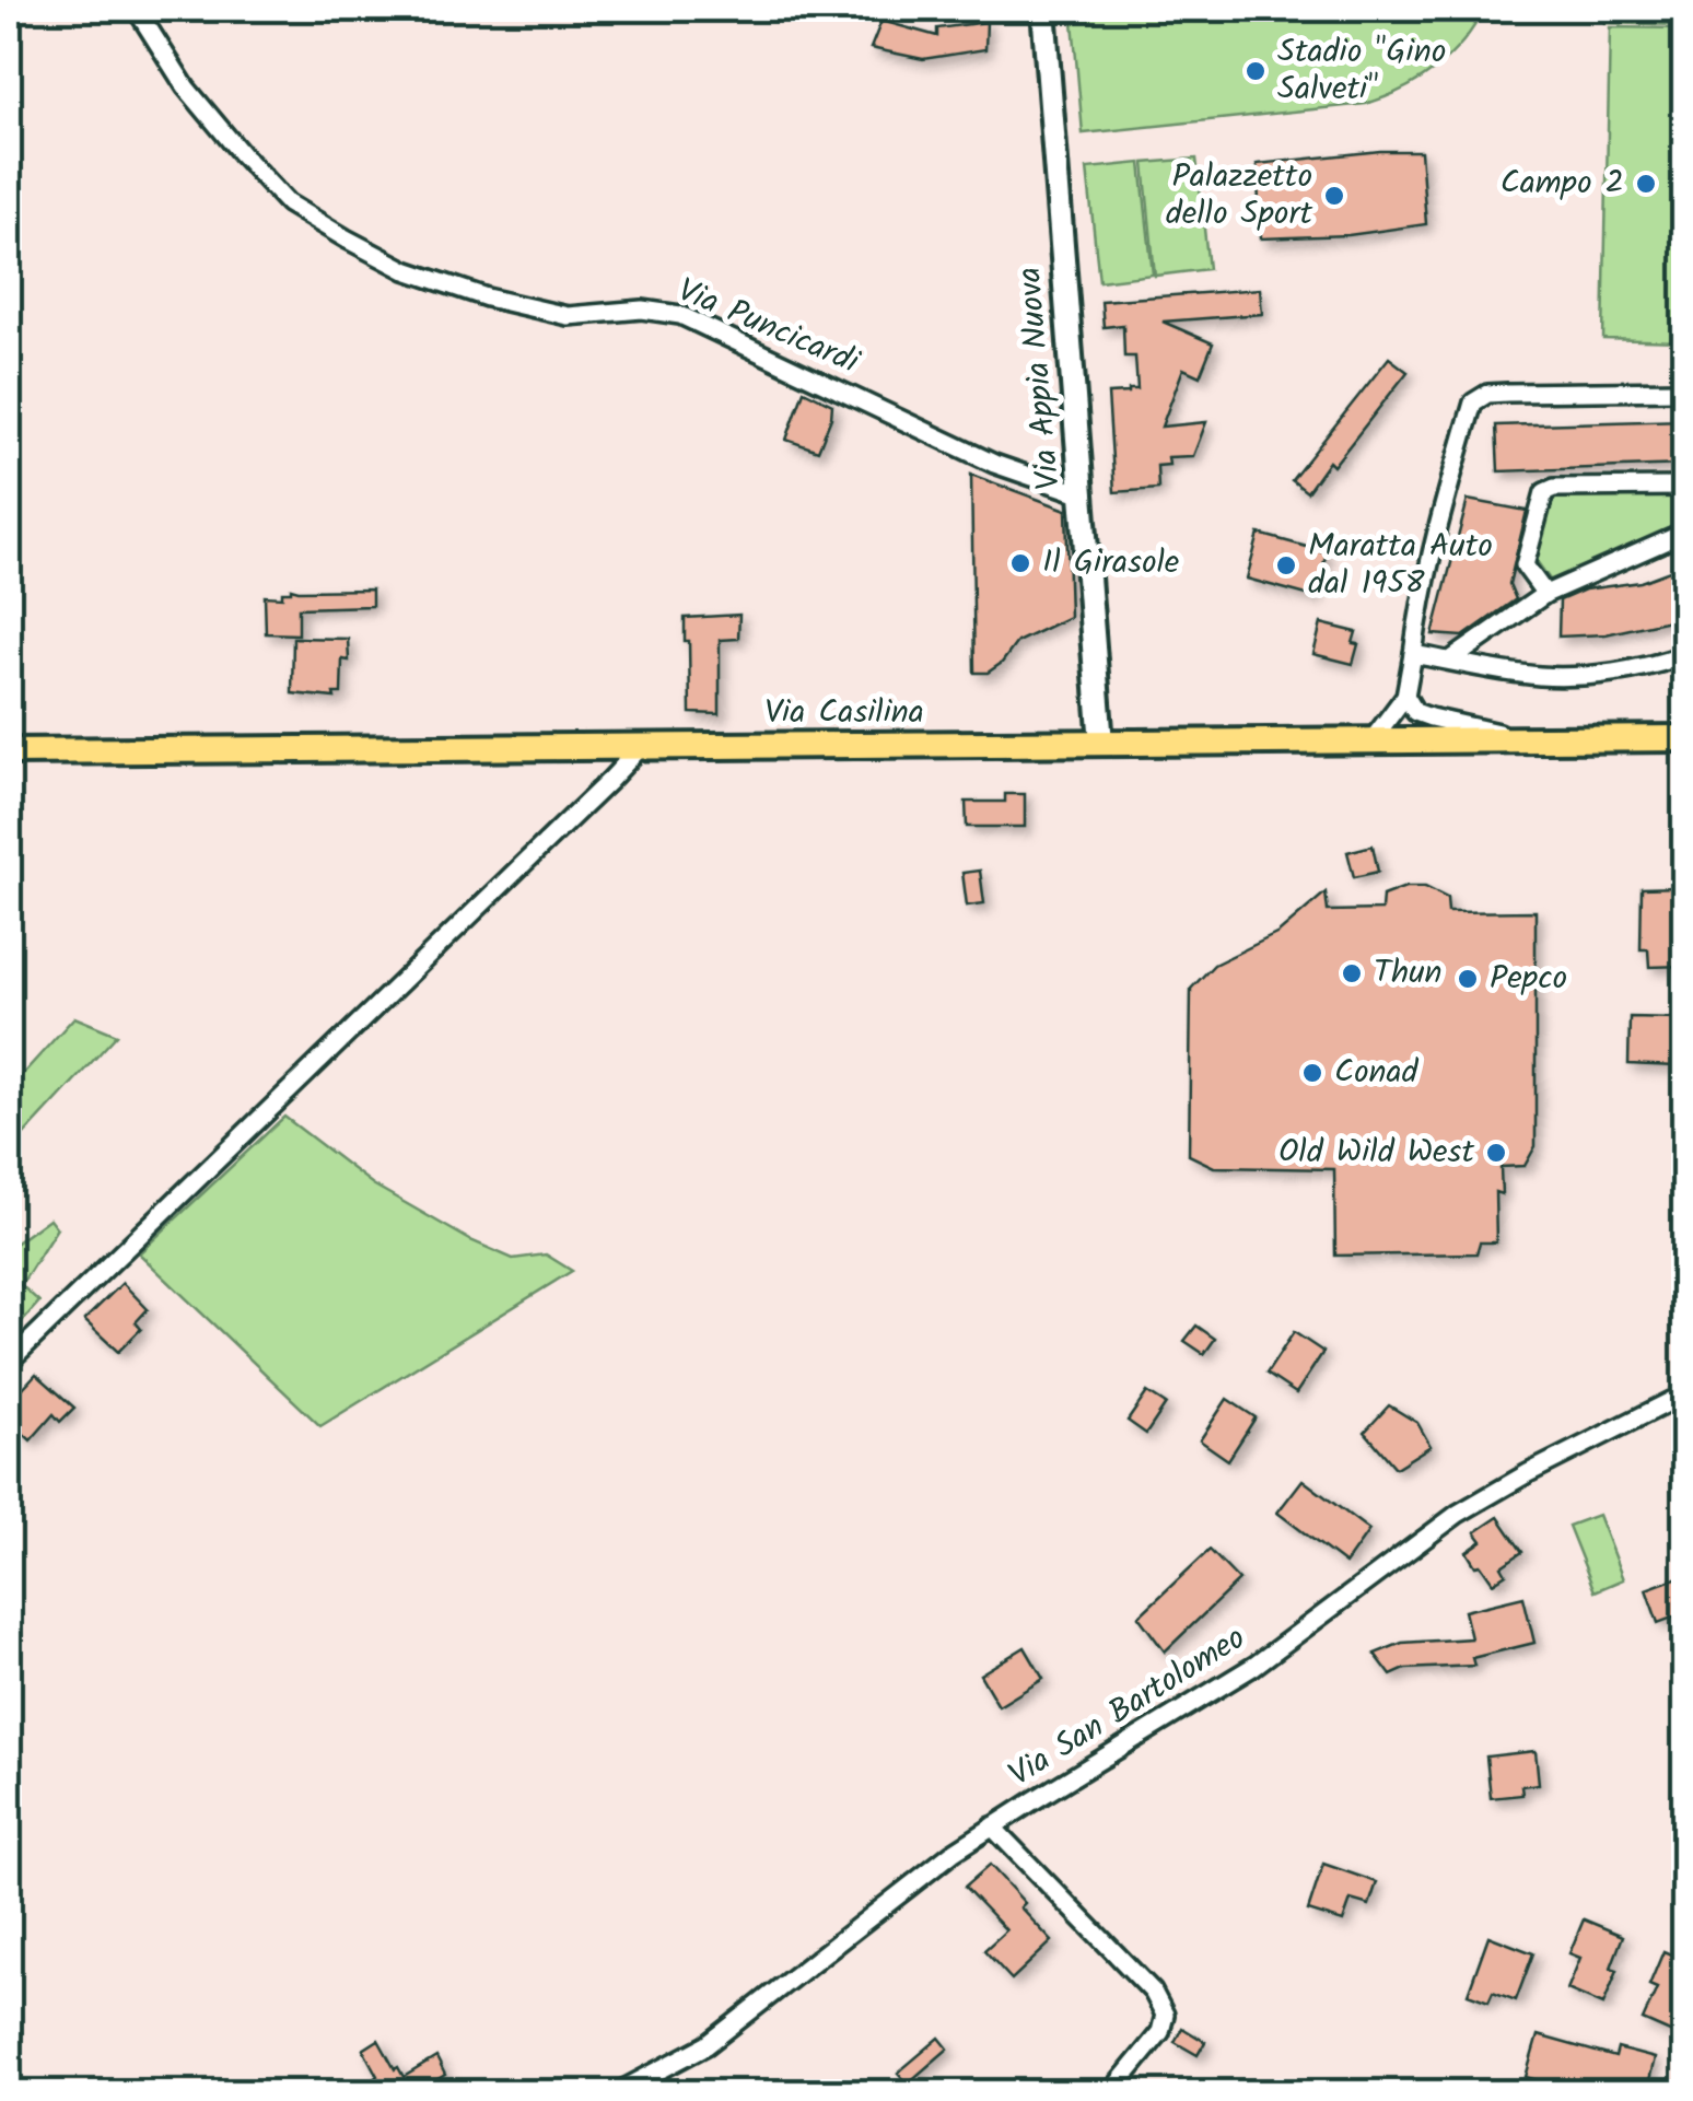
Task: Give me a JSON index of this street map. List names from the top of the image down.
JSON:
{
  "streets": {
    "main road": ["Via Casilina"],
    "street": ["Via Puncicardi", "Via Appia Nuova", "Via San Bartolomeo"]
  },
  "crossings": [
    ["Via Puncicardi", "Via Appia Nuova"],
    ["Via Appia Nuova", "Via Casilina"]
  ],
  "places": [
    "Stadio \"Gino Salveti\"",
    "Campo 2",
    "Palazzetto dello Sport",
    "Il Girasole",
    "Maratta Auto dal 1958",
    "Thun",
    "Pepco",
    "Conad",
    "Old Wild West"
  ]
}
